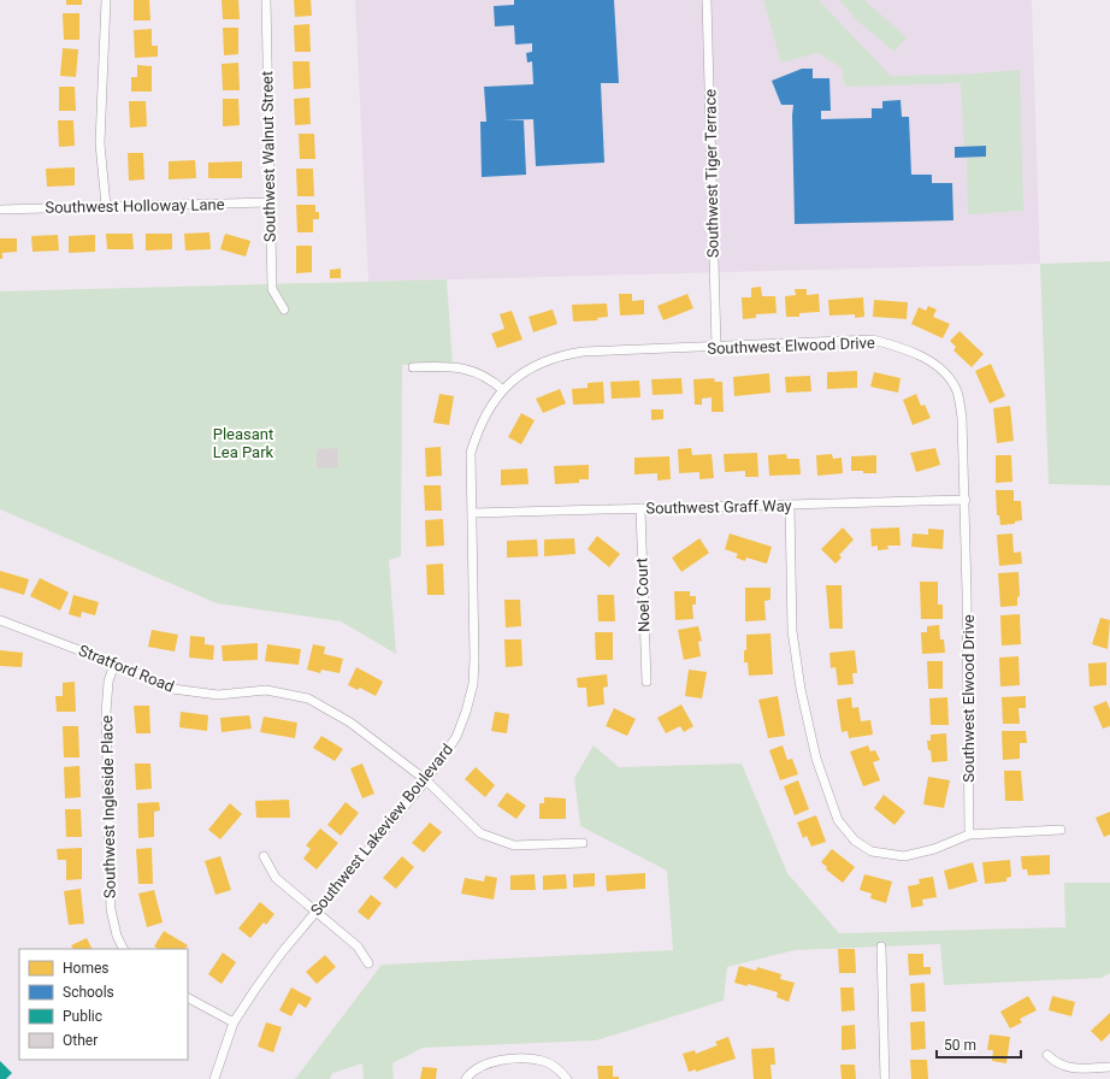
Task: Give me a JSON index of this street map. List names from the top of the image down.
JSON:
{
  "streets": {
    "street": [
      "Southwest Walnut Street",
      "Southwest Tiger Terrace",
      "Southwest Holloway Lane",
      "Southwest Elwood Drive",
      "Southwest Graff Way",
      "Noel Court",
      "Stratford Road",
      "Southwest Ingleside Place",
      "Southwest Lakeview Boulevard"
    ]
  },
  "crossings": [
    ["Southwest Walnut Street", "Southwest Holloway Lane"],
    ["Southwest Tiger Terrace", "Southwest Elwood Drive"],
    ["Southwest Elwood Drive", "Southwest Graff Way"],
    ["Southwest Elwood Drive", "Southwest Lakeview Boulevard"],
    ["Southwest Graff Way", "Noel Court"],
    ["Southwest Graff Way", "Southwest Lakeview Boulevard"],
    ["Stratford Road", "Southwest Ingleside Place"],
    ["Stratford Road", "Southwest Lakeview Boulevard"]
  ],
  "parks": ["Pleasant Lea Park"],
  "legend": [
    "Homes",
    "Schools",
    "Public",
    "Other"
  ],
  "scale_bar": "50 m"
}
